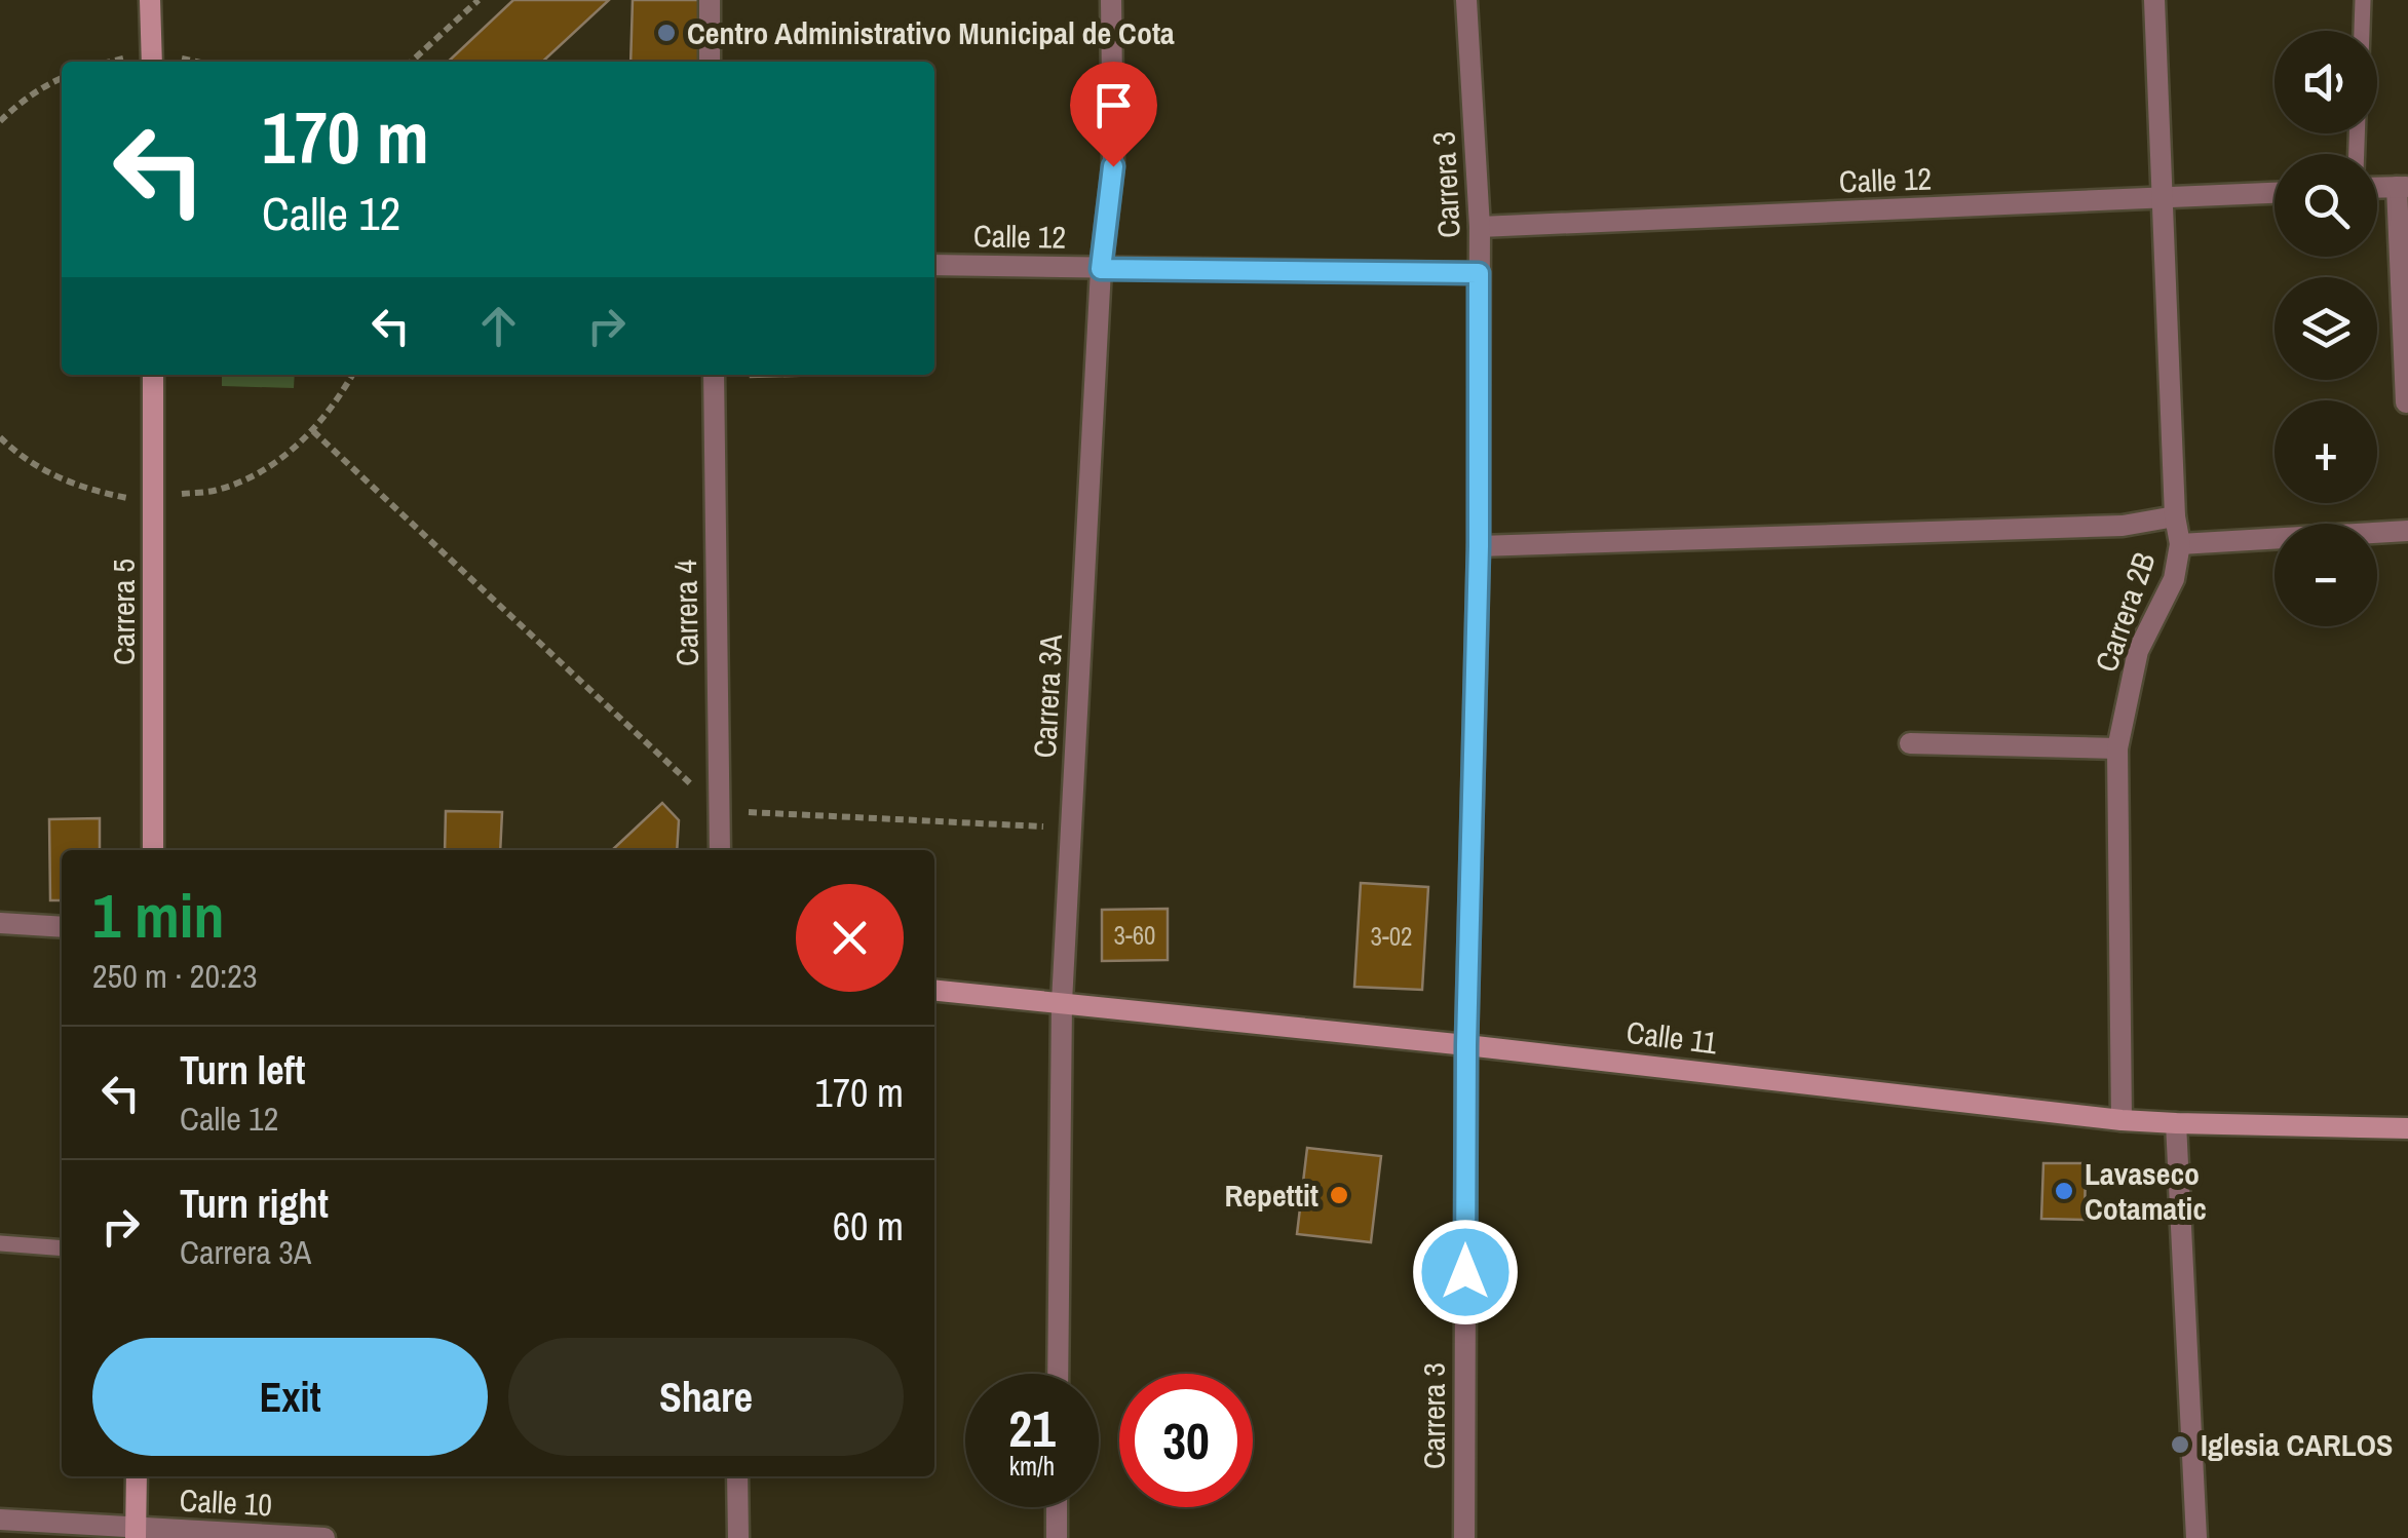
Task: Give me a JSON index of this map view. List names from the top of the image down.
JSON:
{
  "streets": {
    "main road": ["Carrera 5", "Calle 11"],
    "street": [
      "Calle 12",
      "Carrera 3",
      "Carrera 2B",
      "Carrera 4",
      "Carrera 3A",
      "Calle 10"
    ]
  },
  "crossings": [
    ["Calle 12", "Carrera 3"],
    ["Calle 12", "Carrera 2B"],
    ["Calle 12", "Carrera 3A"],
    ["Carrera 3", "Calle 11"],
    ["Carrera 2B", "Calle 11"],
    ["Carrera 3A", "Calle 11"]
  ],
  "places": [
    "Centro Administrativo Municipal de Cota",
    "Lavaseco Cotamatic",
    "Repettit",
    "Iglesia CARLOS"
  ],
  "house_numbers": ["3-60", "3-02"],
  "page": {
    "map_buttons": ["+", "−"],
    "turn": ["170 m", "Calle 12"],
    "heading": ["1 min", "250 m · 20:23"],
    "list": [
      {
        "name": "Turn left",
        "note": "Calle 12",
        "value": "170 m"
      },
      {
        "name": "Turn right",
        "note": "Carrera 3A",
        "value": "60 m"
      }
    ],
    "buttons": ["Exit", "Share"],
    "speed": "21 km/h",
    "limit": "30"
  }
}
